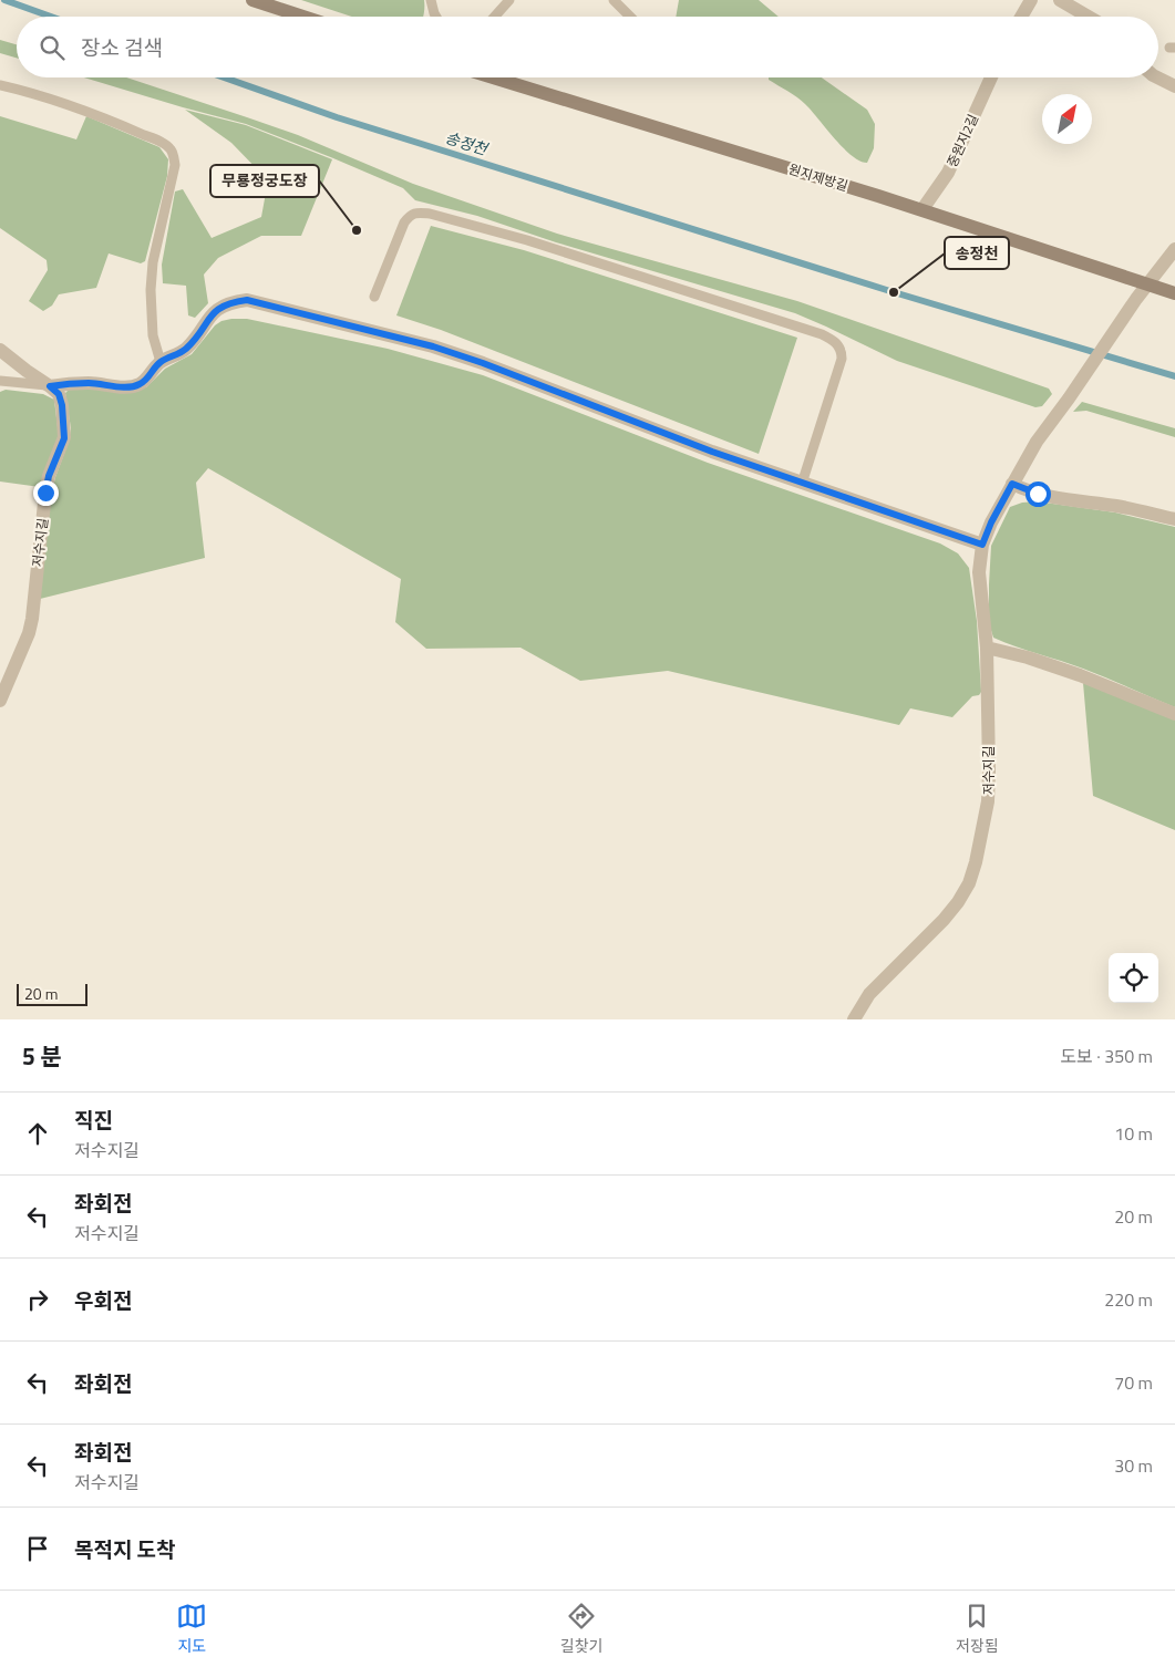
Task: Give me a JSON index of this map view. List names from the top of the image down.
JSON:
{
  "streets": {
    "street": ["중원지2길", "원지제방길", "저수지길"]
  },
  "crossings": [
    ["중원지2길", "원지제방길"],
    ["원지제방길", "저수지길"]
  ],
  "water": ["송정천"],
  "places": ["무룡정궁도장", "송정천"],
  "scale_bar": "20 m",
  "north": "top right",
  "page": {
    "search": "장소 검색",
    "scale": "20 m",
    "heading": ["5 분", "도보 · 350 m"],
    "list": [
      ["직진", "저수지길", "10 m"],
      ["좌회전", "저수지길", "20 m"],
      ["우회전", "220 m"],
      ["좌회전", "70 m"],
      ["좌회전", "저수지길", "30 m"],
      "목적지 도착"
    ],
    "nav": ["지도", "길찾기", "저장됨"]
  }
}
